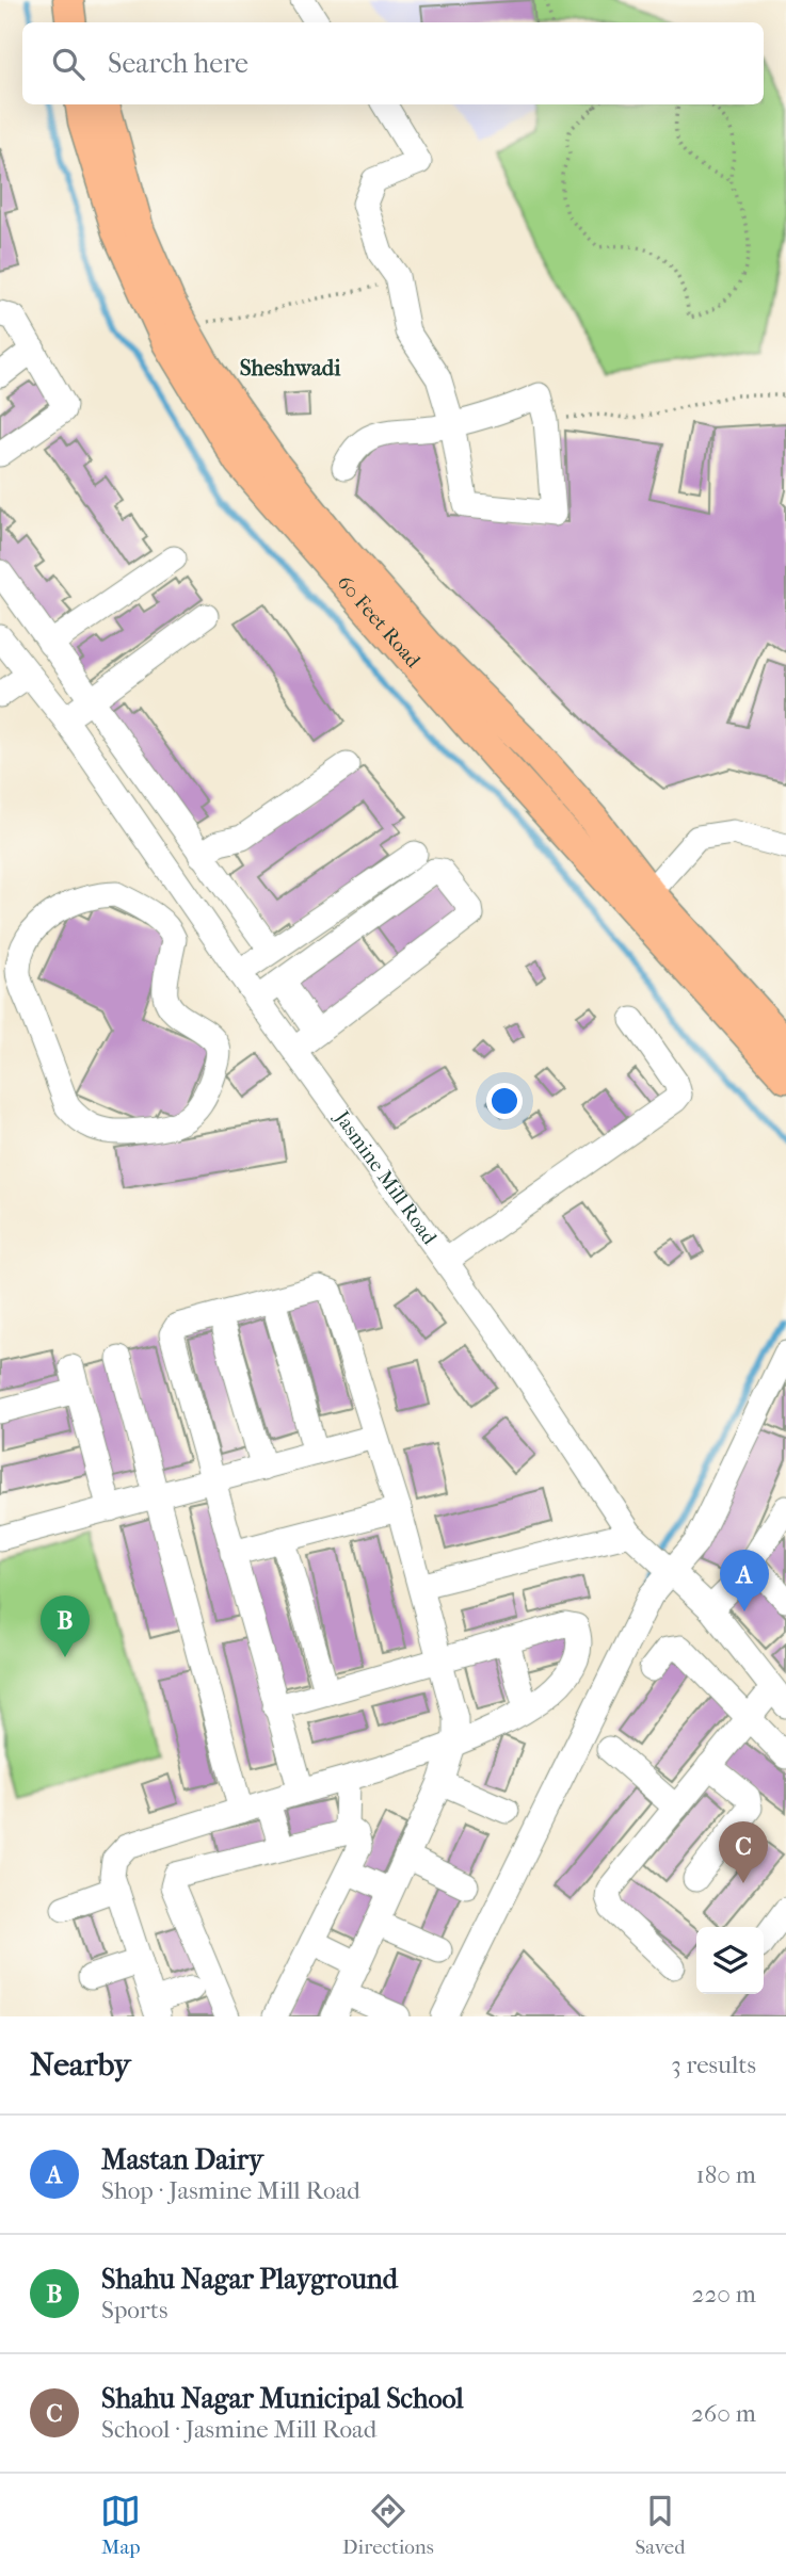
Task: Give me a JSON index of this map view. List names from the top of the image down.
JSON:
{
  "streets": {
    "main road": ["60 Feet Road"],
    "street": ["Jasmine Mill Road"]
  },
  "districts": ["Sheshwadi"],
  "page": {
    "search": "Search here",
    "pins": ["A", "B", "C"],
    "heading": ["Nearby", "3 results"],
    "list": [
      {
        "mark": "A",
        "name": "Mastan Dairy",
        "note": "Shop · Jasmine Mill Road",
        "value": "180 m"
      },
      {
        "mark": "B",
        "name": "Shahu Nagar Playground",
        "note": "Sports",
        "value": "220 m"
      },
      {
        "mark": "C",
        "name": "Shahu Nagar Municipal School",
        "note": "School · Jasmine Mill Road",
        "value": "260 m"
      }
    ],
    "nav": ["Map", "Directions", "Saved"]
  }
}
